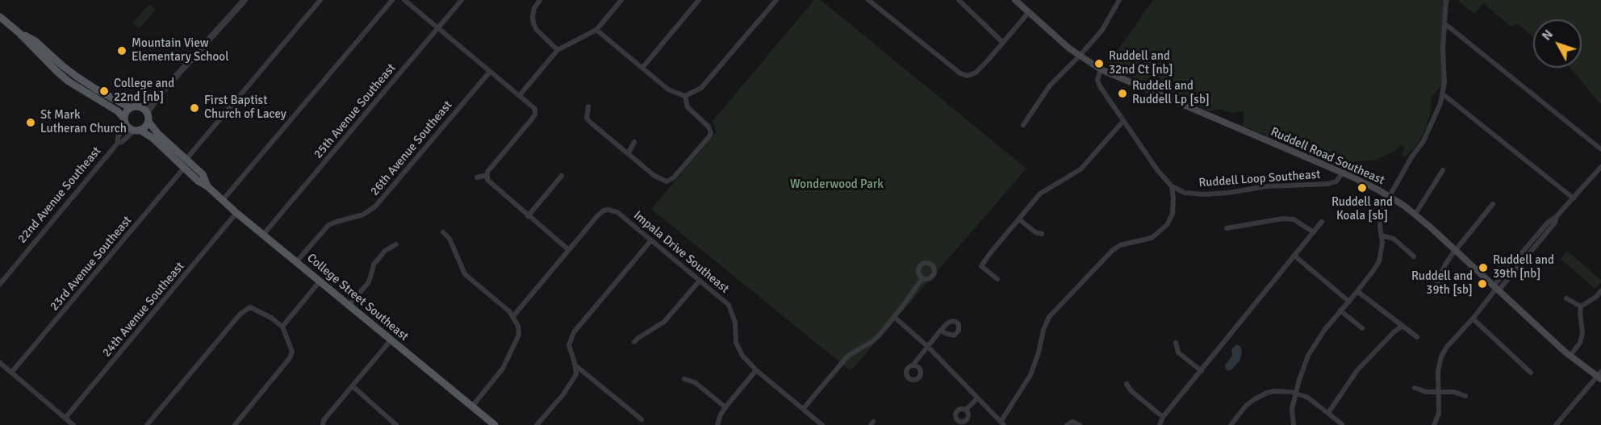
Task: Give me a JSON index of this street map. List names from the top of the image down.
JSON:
{
  "streets": {
    "main road": ["Ruddell Road Southeast", "College Street Southeast"],
    "street": [
      "25th Avenue Southeast",
      "26th Avenue Southeast",
      "Ruddell Loop Southeast",
      "22nd Avenue Southeast",
      "Impala Drive Southeast",
      "23rd Avenue Southeast",
      "24th Avenue Southeast"
    ]
  },
  "crossings": [
    ["25th Avenue Southeast", "College Street Southeast"],
    ["26th Avenue Southeast", "College Street Southeast"],
    ["Ruddell Road Southeast", "Ruddell Loop Southeast"],
    ["22nd Avenue Southeast", "College Street Southeast"],
    ["23rd Avenue Southeast", "College Street Southeast"],
    ["College Street Southeast", "24th Avenue Southeast"]
  ],
  "parks": ["Wonderwood Park"],
  "places": [
    "Mountain View Elementary School",
    "Ruddell and 32nd Ct [nb]",
    "College and 22nd [nb]",
    "Ruddell and Ruddell Lp [sb]",
    "First Baptist Church of Lacey",
    "St Mark Lutheran Church",
    "Ruddell and Koala [sb]",
    "Ruddell and 39th [nb]",
    "Ruddell and 39th [sb]"
  ],
  "north": "top left"
}
